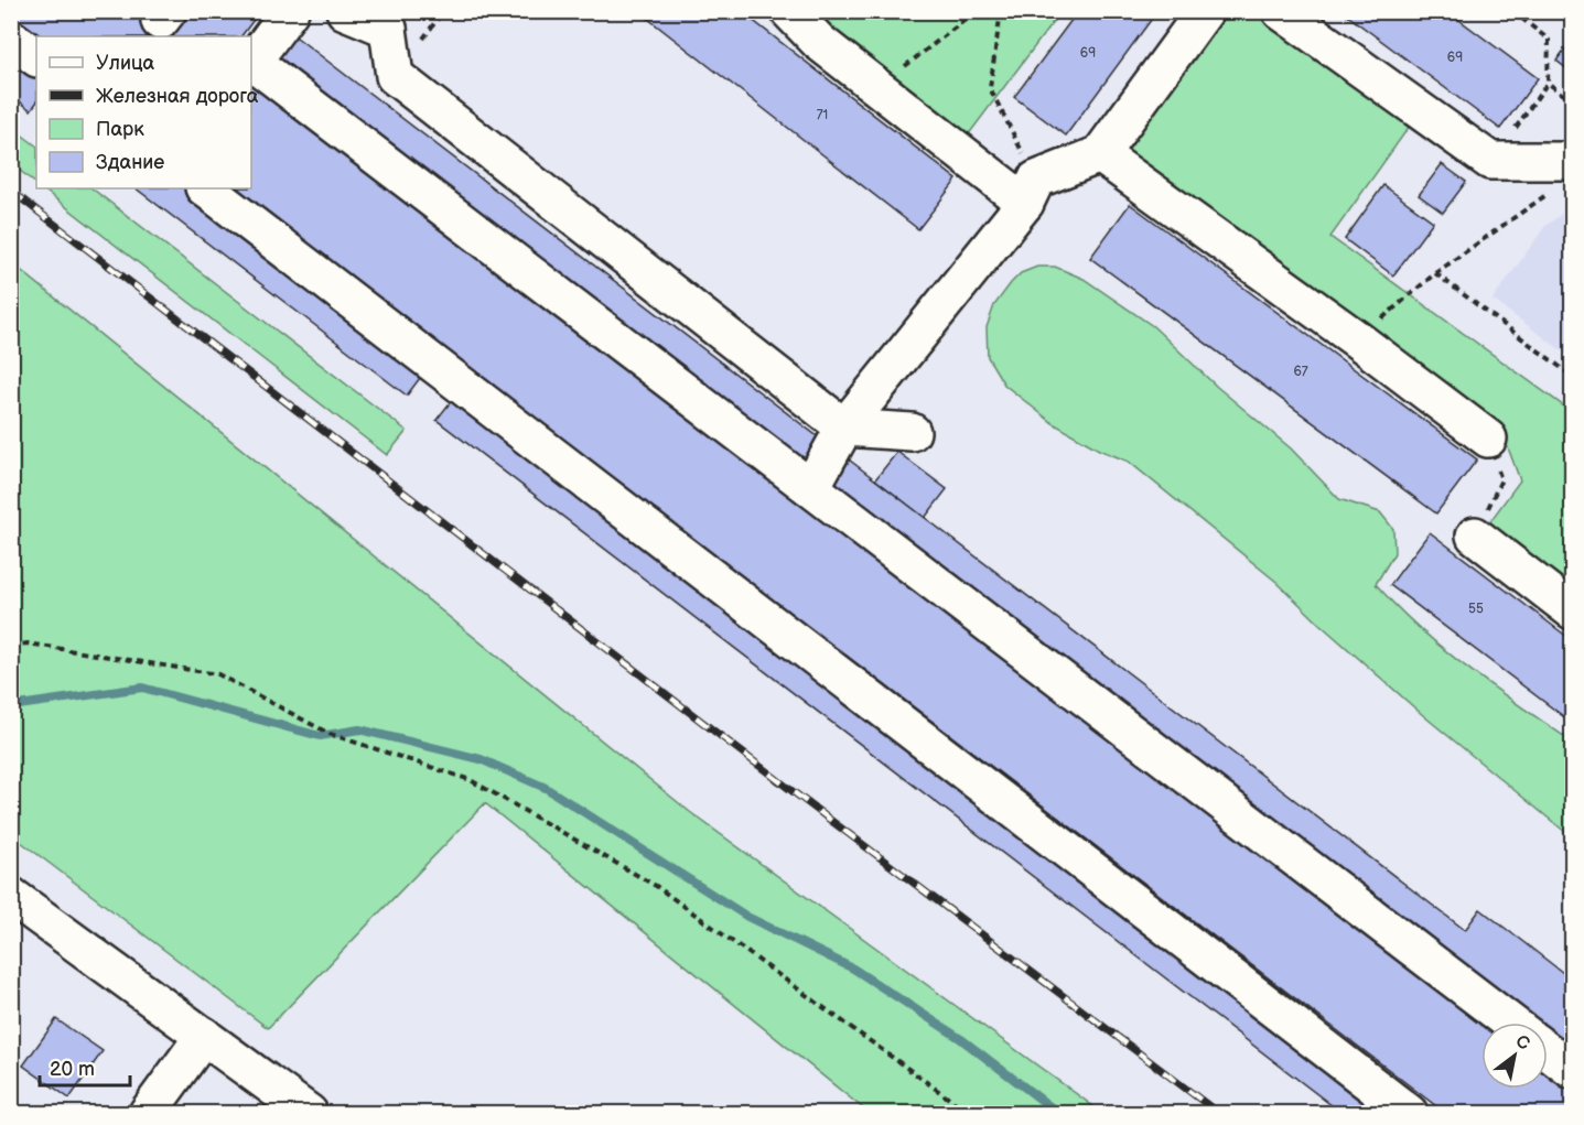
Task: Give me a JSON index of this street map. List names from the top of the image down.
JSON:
{
  "house_numbers": [
    "69",
    "69",
    "71",
    "67",
    "55"
  ],
  "legend": [
    "Улица",
    "Железная дорога",
    "Парк",
    "Здание"
  ],
  "scale_bar": "20 m",
  "north": "top right"
}
